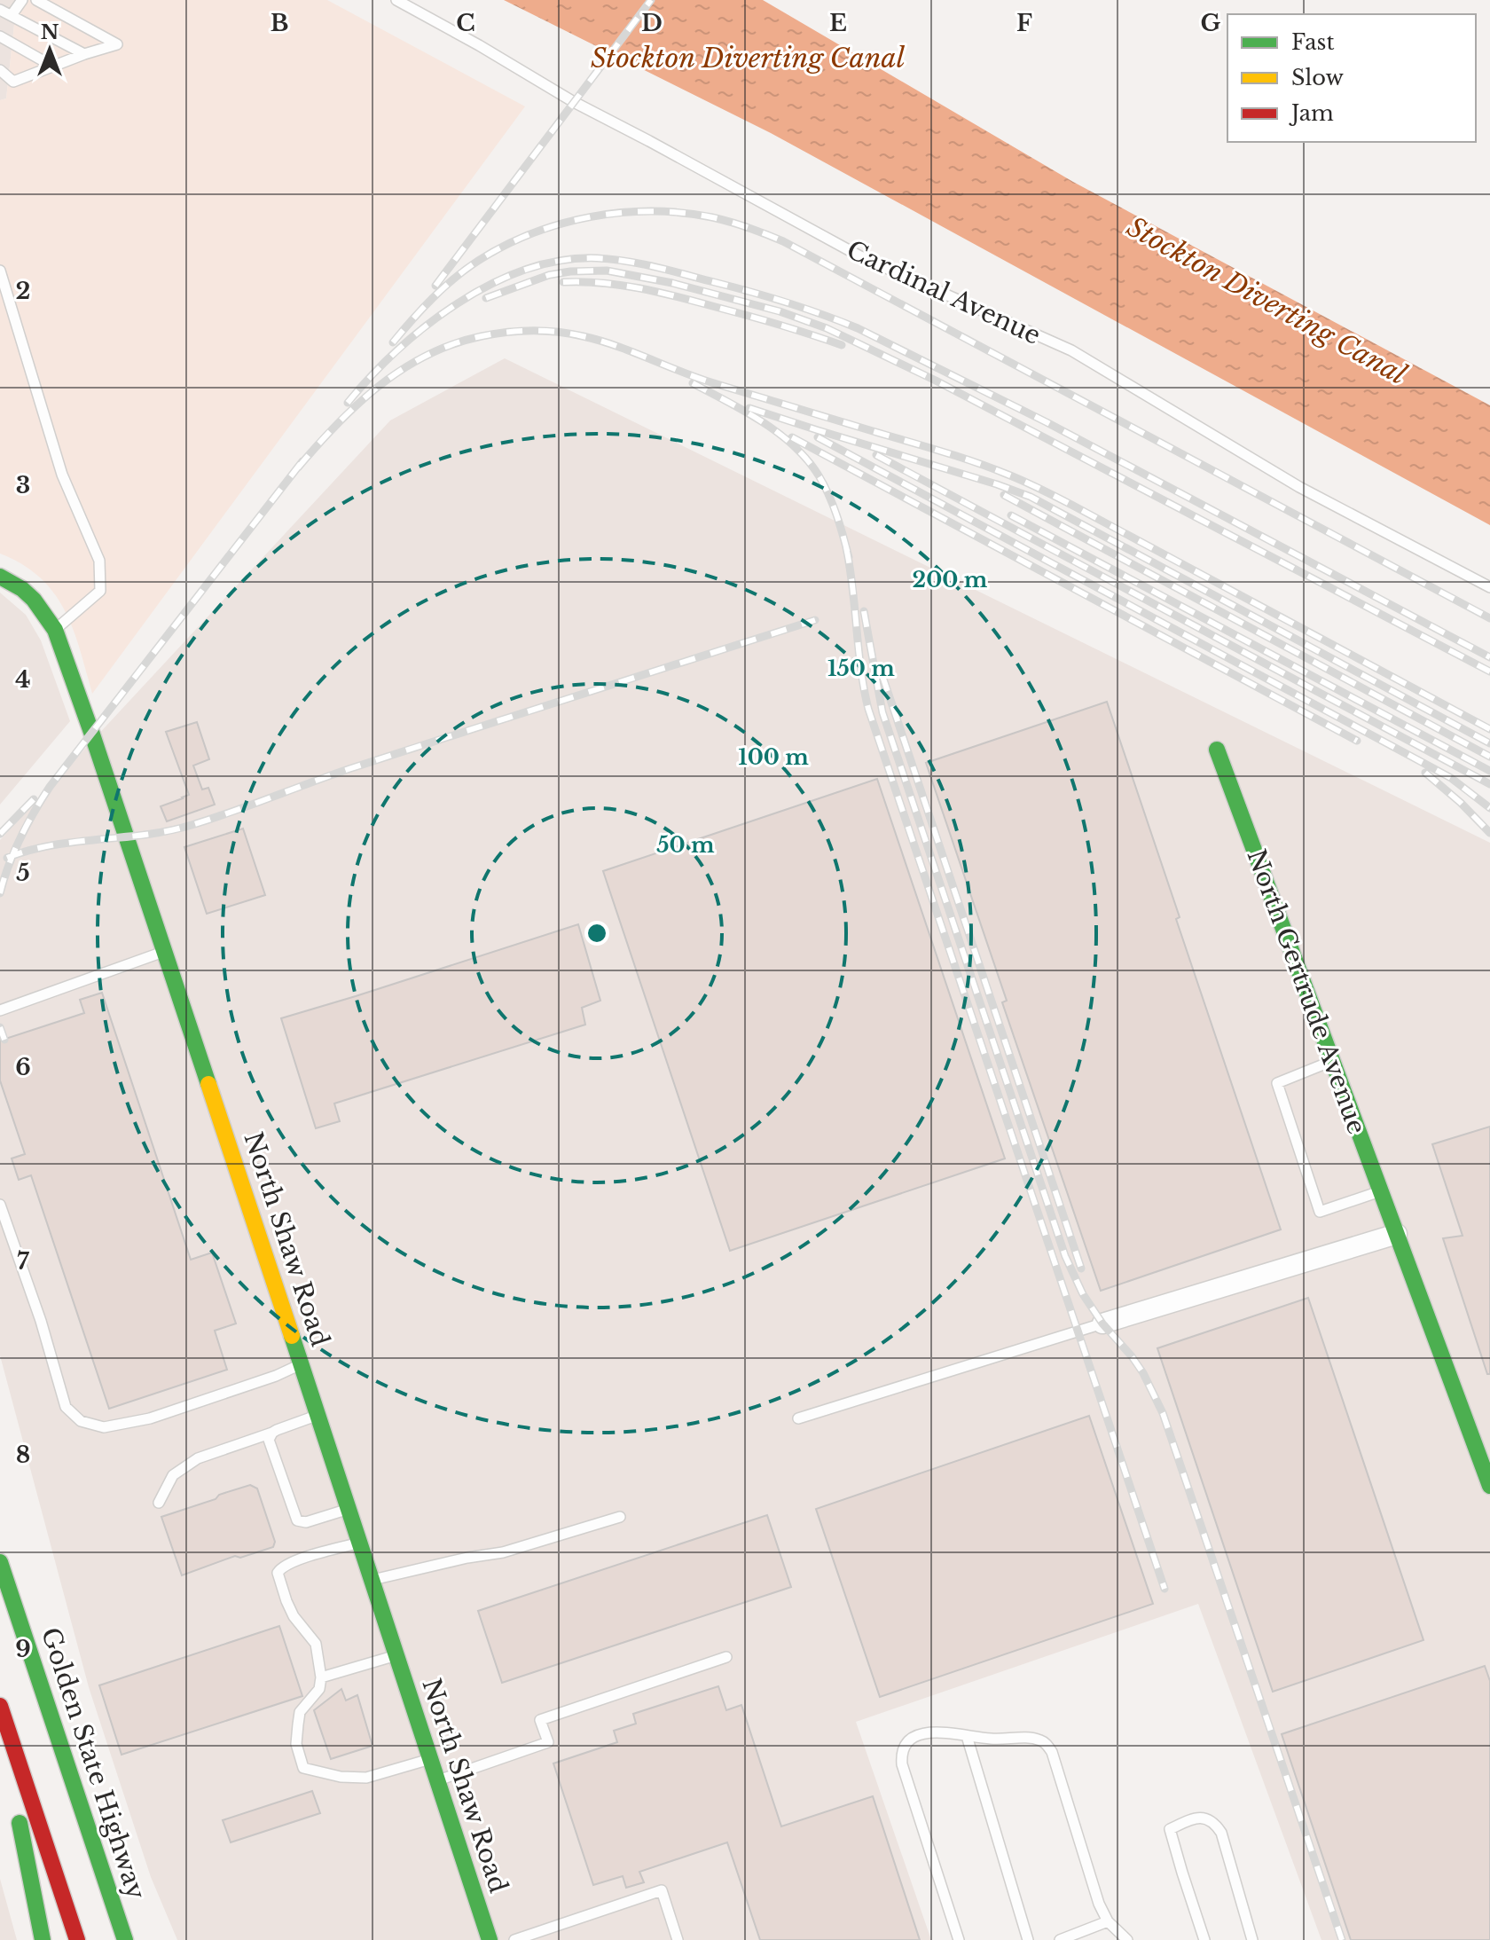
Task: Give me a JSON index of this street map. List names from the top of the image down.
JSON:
{
  "streets": {
    "main road": ["North Gertrude Avenue", "North Shaw Road", "Golden State Highway"],
    "lane": ["Cardinal Avenue"]
  },
  "water": ["Stockton Diverting Canal"],
  "legend": ["Fast", "Slow", "Jam"],
  "north": "top",
  "grid": {
    "columns": [
      "B",
      "C",
      "D",
      "E",
      "F",
      "G"
    ],
    "rows": [
      "2",
      "3",
      "4",
      "5",
      "6",
      "7",
      "8",
      "9"
    ]
  },
  "rings": [
    "200 m",
    "150 m",
    "100 m",
    "50 m"
  ]
}
